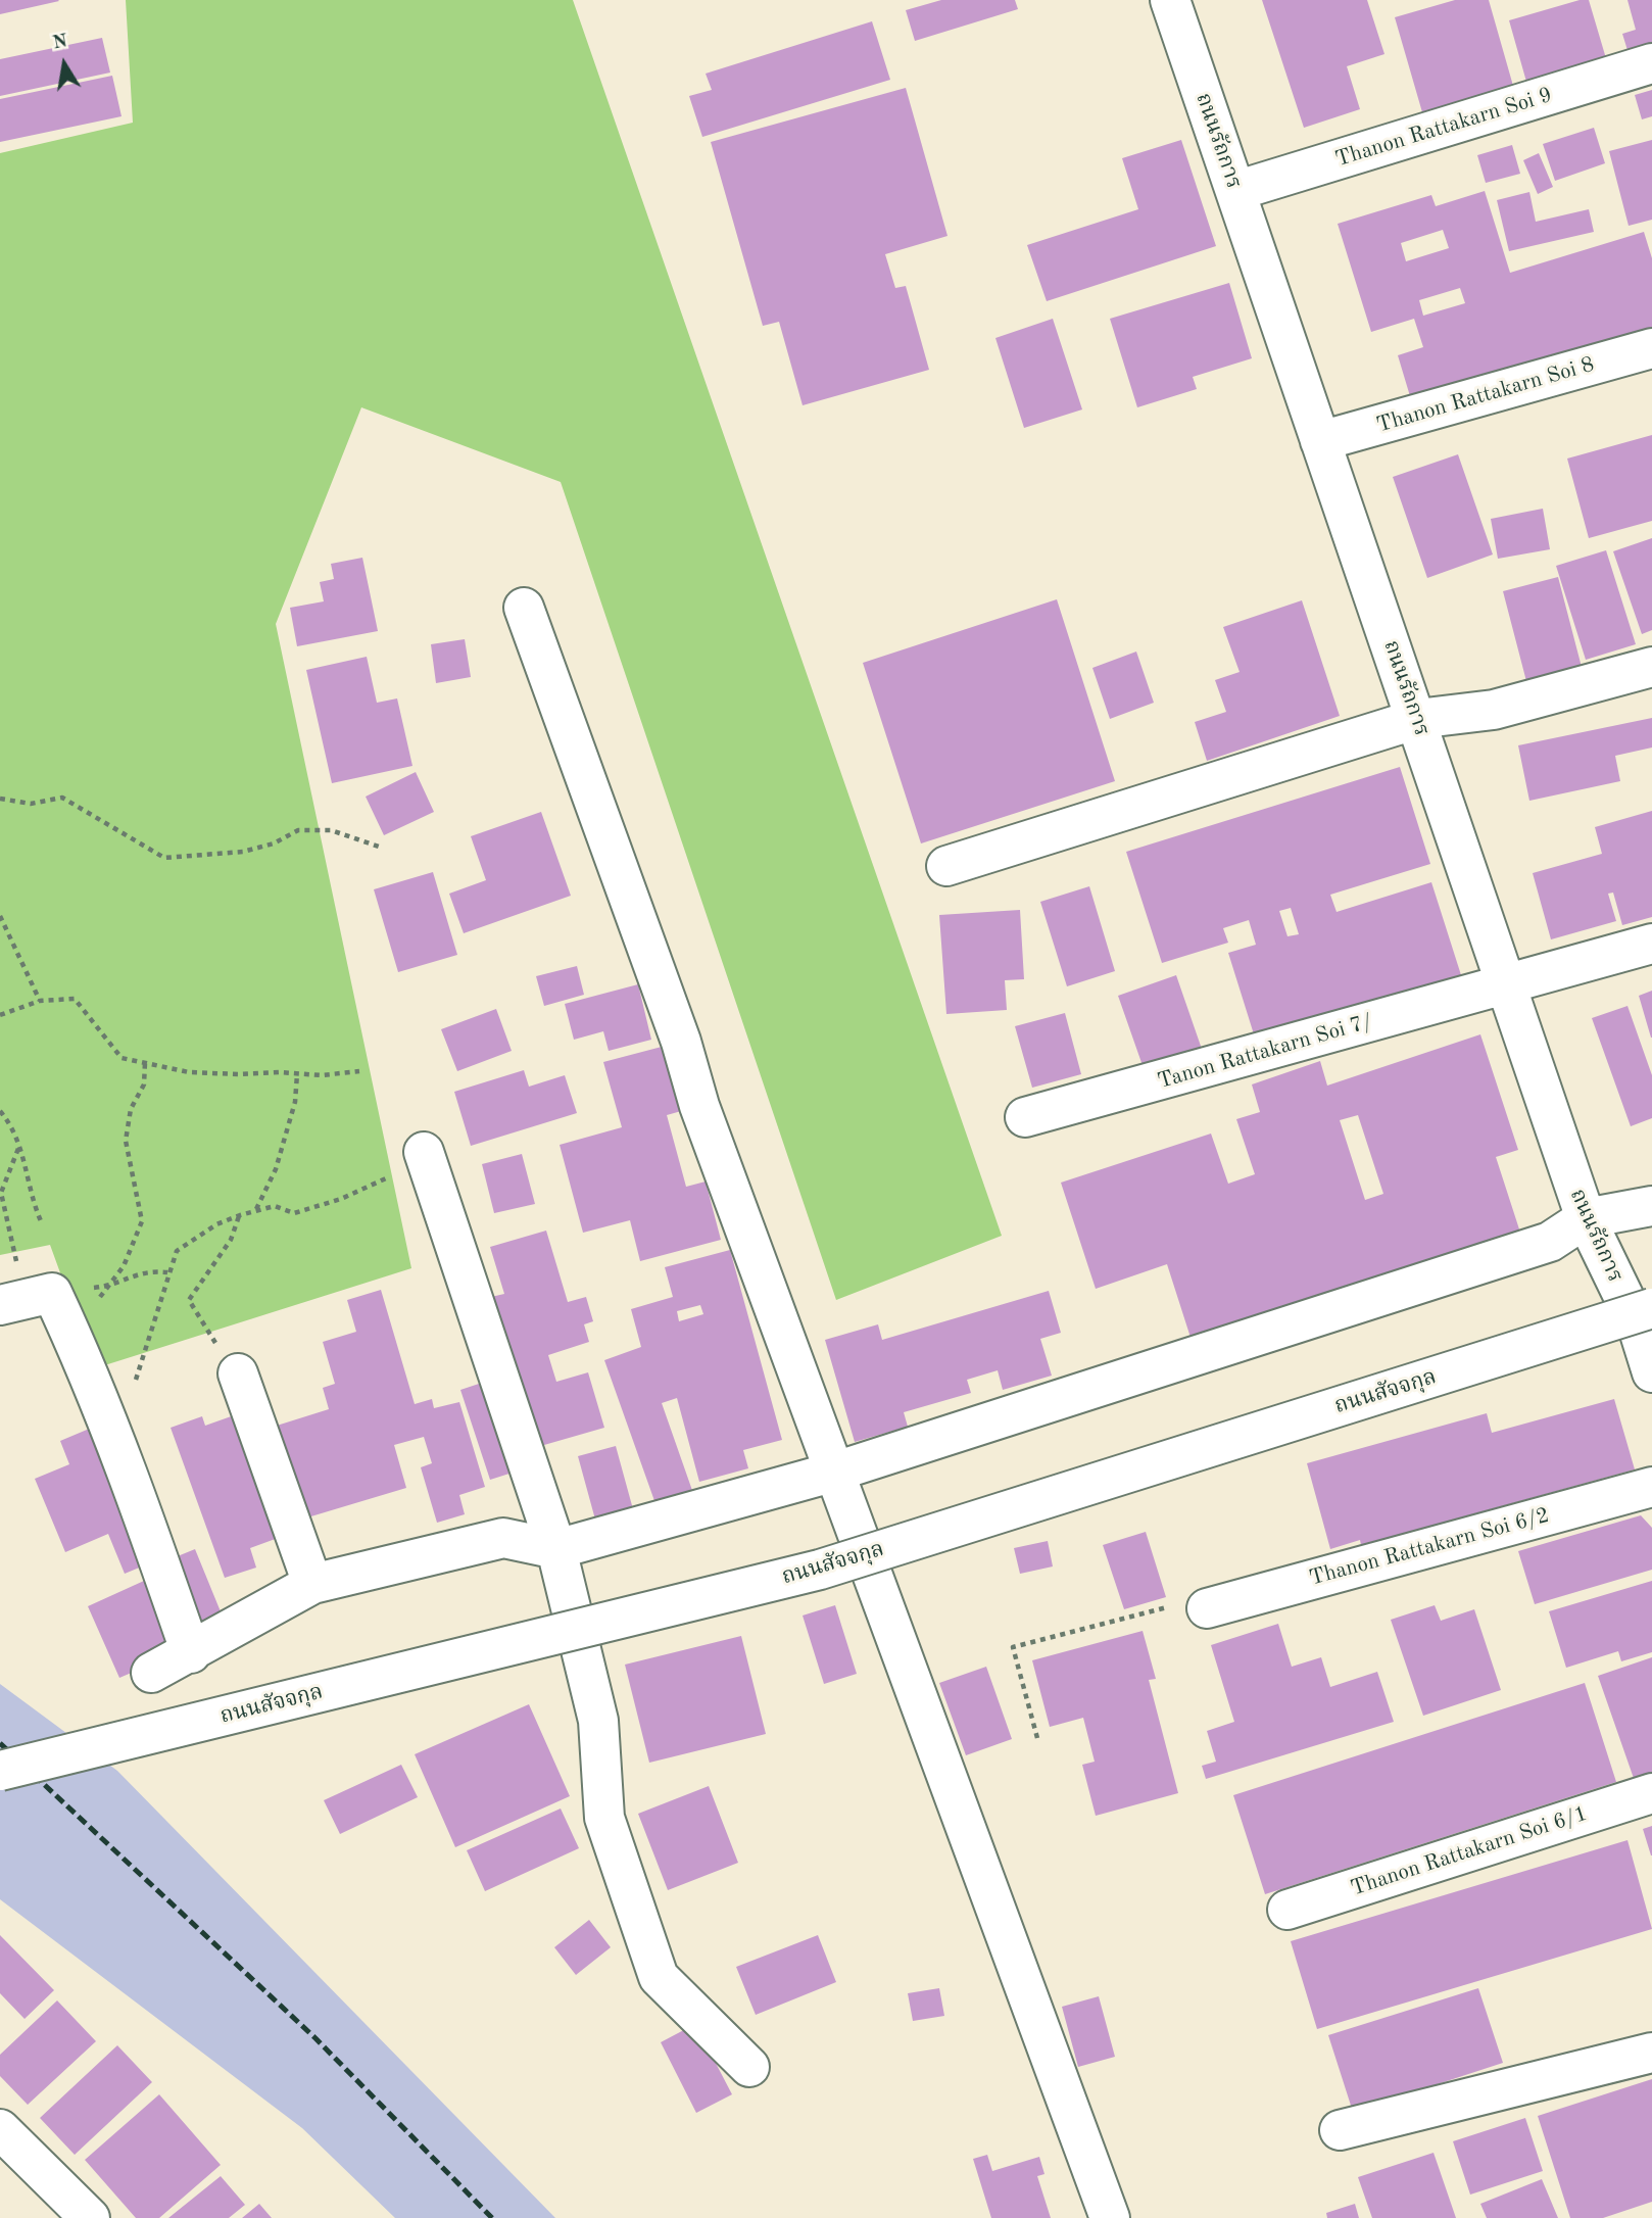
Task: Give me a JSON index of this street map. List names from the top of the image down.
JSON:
{
  "streets": {
    "street": [
      "Thanon Rattakarn Soi 9",
      "ถนนรัถการ",
      "Thanon Rattakarn Soi 8",
      "Tanon Rattakarn Soi 7/",
      "ถนนสัจจกุล",
      "Thanon Rattakarn Soi 6/2",
      "Thanon Rattakarn Soi 6/1"
    ]
  },
  "crossings": [
    ["Thanon Rattakarn Soi 9", "ถนนรัถการ"],
    ["ถนนรัถการ", "Thanon Rattakarn Soi 8"],
    ["ถนนรัถการ", "Tanon Rattakarn Soi 7/"],
    ["ถนนรัถการ", "ถนนสัจจกุล"]
  ],
  "north": "top"
}
